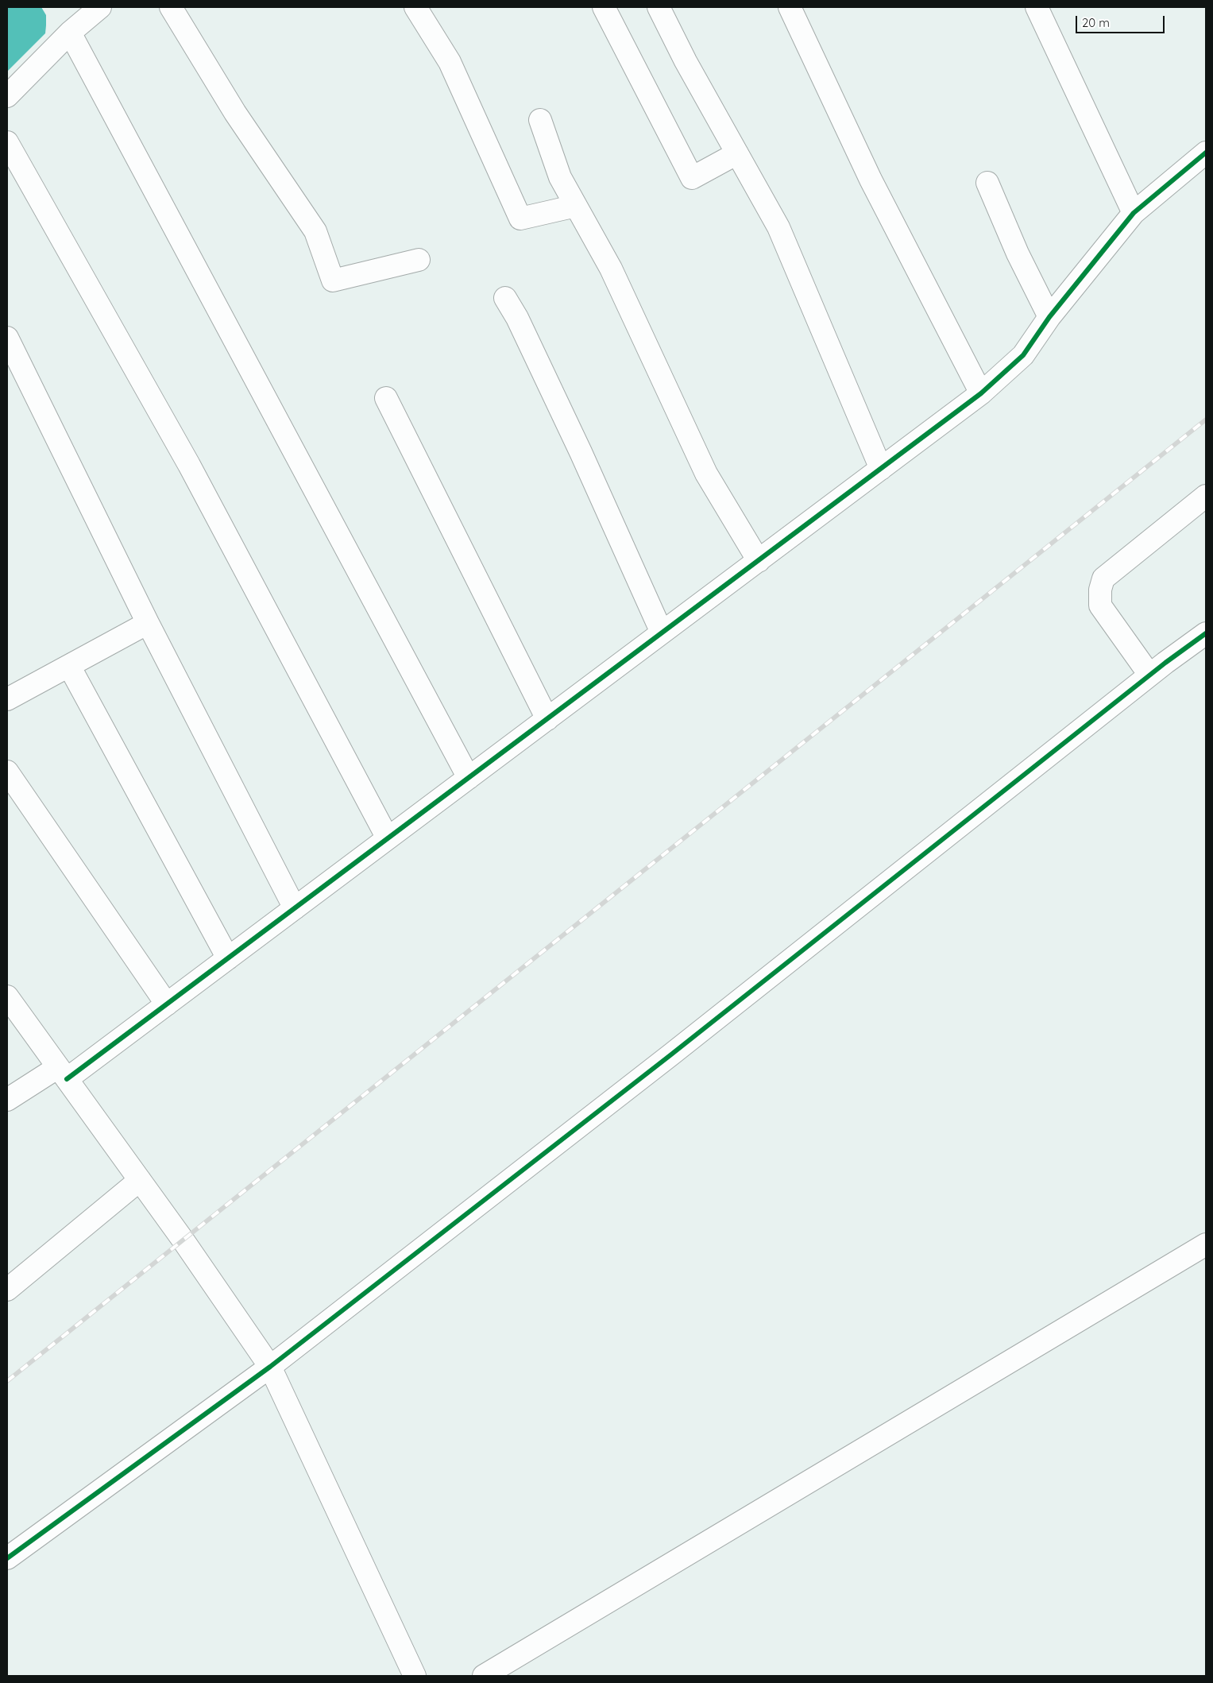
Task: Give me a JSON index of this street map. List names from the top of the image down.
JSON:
{
  "scale_bar": "20 m"
}
